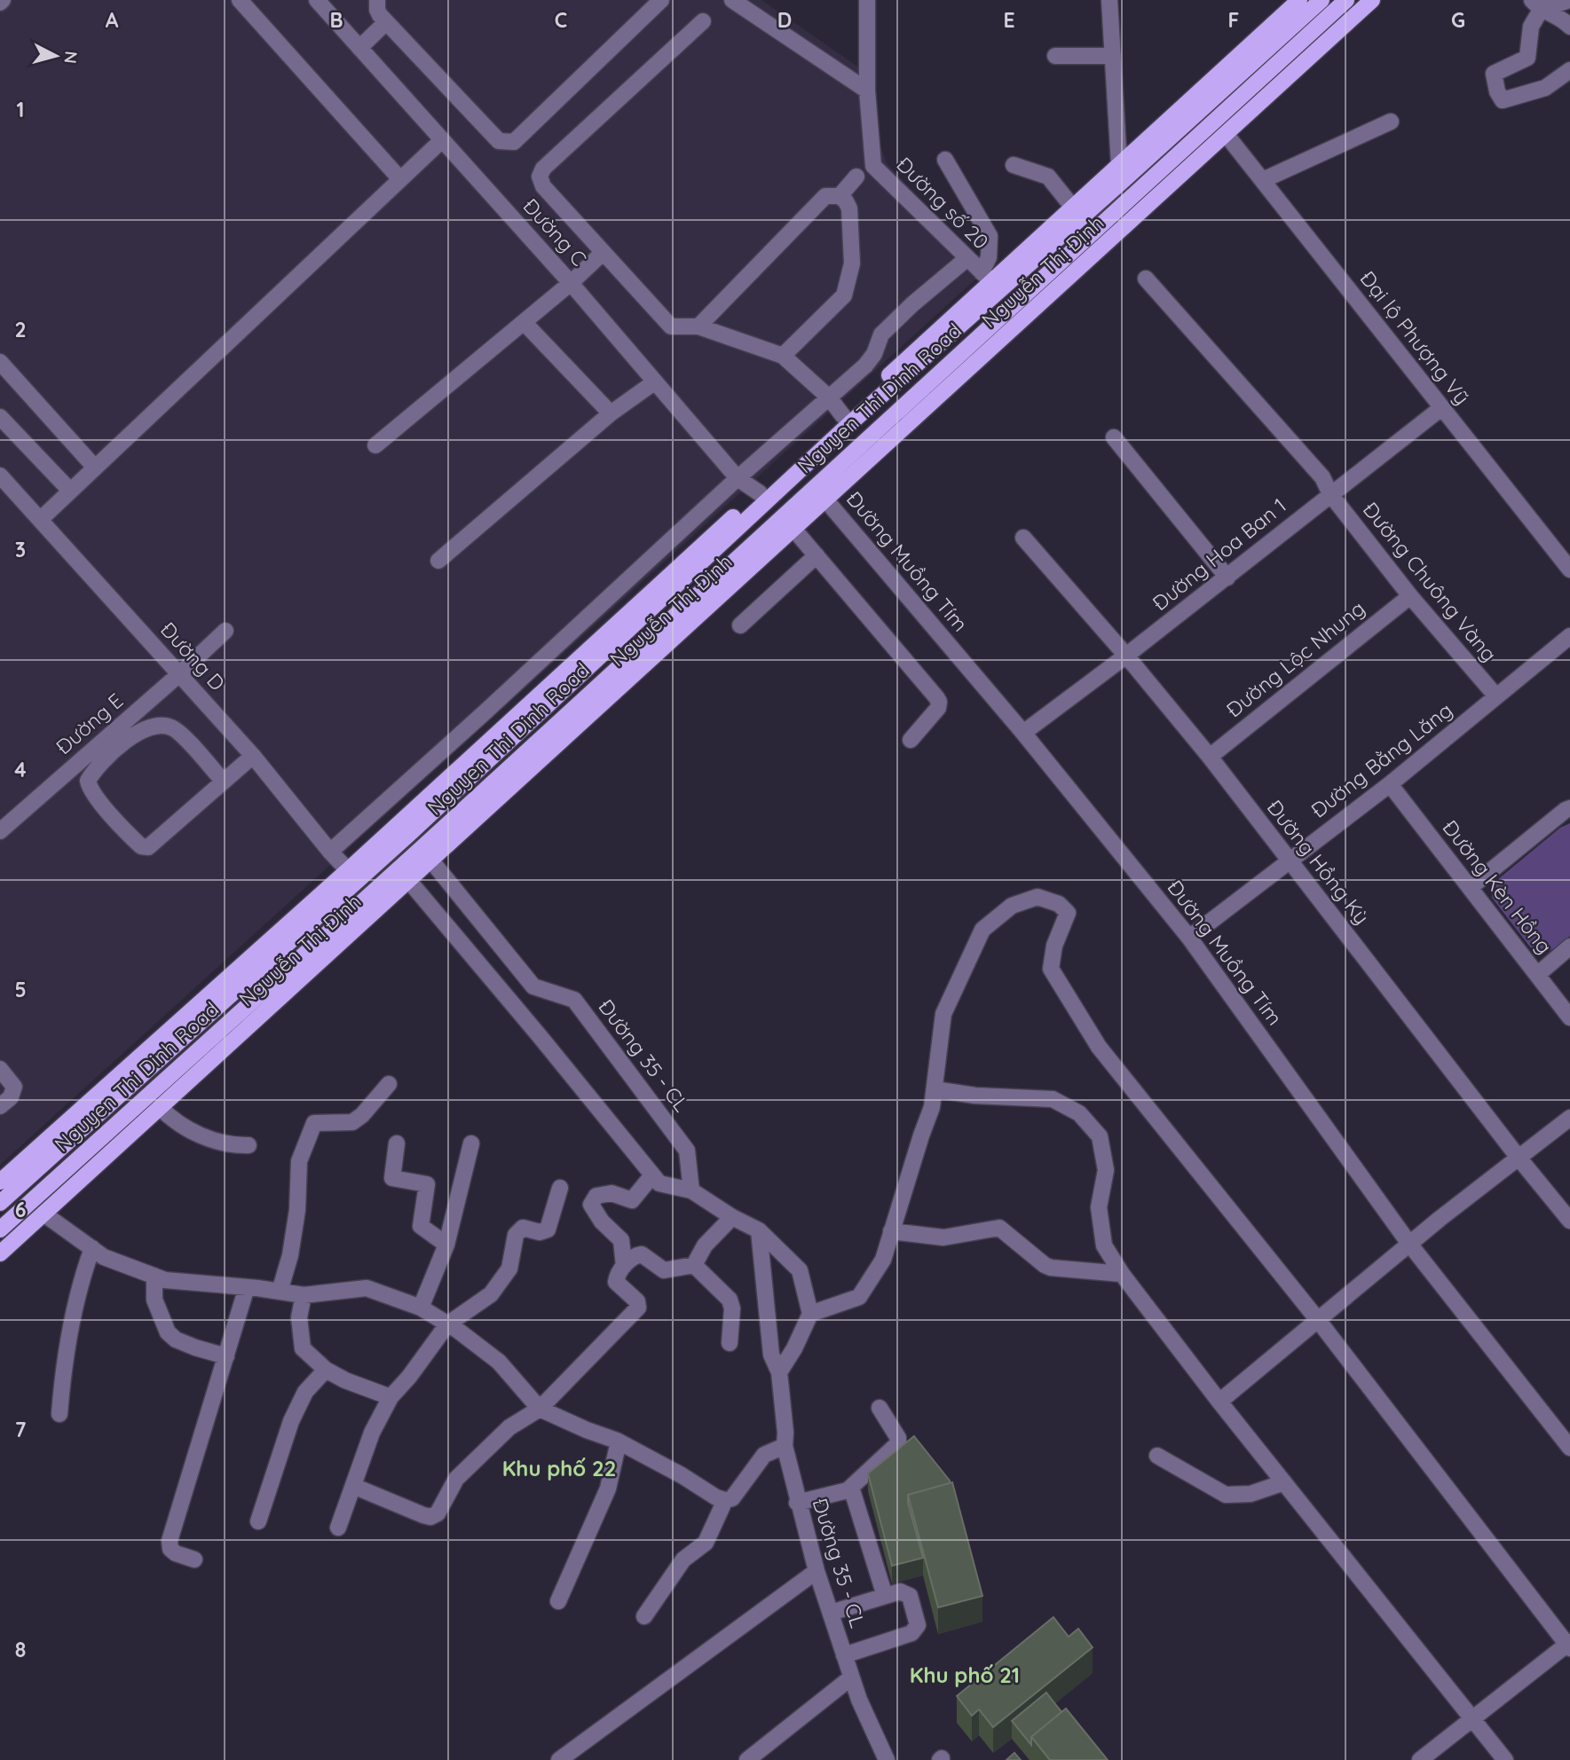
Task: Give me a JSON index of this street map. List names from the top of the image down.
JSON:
{
  "streets": {
    "main road": ["Nguyễn Thị Định", "Nguyen Thi Dinh Road"],
    "street": [
      "Đường số 20",
      "Đường C",
      "Đại lộ Phượng Vỹ",
      "Đường Hoa Ban 1",
      "Đường Muồng Tím",
      "Đường Chuông Vàng",
      "Đường D",
      "Đường Lộc Nhung",
      "Đường E",
      "Đường Bằng Lăng",
      "Đường Hồng Kỳ",
      "Đường Kèn Hồng",
      "Đường 35 - CL"
    ]
  },
  "crossings": [
    ["Đường số 20", "Nguyễn Thị Định"],
    ["Đường C", "Nguyễn Thị Định"],
    ["Đường C", "Nguyen Thi Dinh Road"],
    ["Nguyễn Thị Định", "Đại lộ Phượng Vỹ"],
    ["Nguyễn Thị Định", "Nguyen Thi Dinh Road"],
    ["Nguyễn Thị Định", "Đường Muồng Tím"],
    ["Nguyễn Thị Định", "Đường D"],
    ["Nguyễn Thị Định", "Đường 35 - CL"],
    ["Đại lộ Phượng Vỹ", "Đường Hoa Ban 1"],
    ["Nguyen Thi Dinh Road", "Đường 35 - CL"],
    ["Đường Hoa Ban 1", "Đường Muồng Tím"],
    ["Đường Hoa Ban 1", "Đường Chuông Vàng"],
    ["Đường Hoa Ban 1", "Đường Hồng Kỳ"],
    ["Đường Muồng Tím", "Đường Bằng Lăng"],
    ["Đường Chuông Vàng", "Đường Lộc Nhung"],
    ["Đường Chuông Vàng", "Đường Bằng Lăng"],
    ["Đường D", "Đường E"],
    ["Đường Lộc Nhung", "Đường Hồng Kỳ"],
    ["Đường Bằng Lăng", "Đường Hồng Kỳ"],
    ["Đường Bằng Lăng", "Đường Kèn Hồng"]
  ],
  "districts": ["Khu phố 22", "Khu phố 21"],
  "north": "right",
  "grid": {
    "columns": [
      "A",
      "B",
      "C",
      "D",
      "E",
      "F",
      "G"
    ],
    "rows": [
      "1",
      "2",
      "3",
      "4",
      "5",
      "6",
      "7",
      "8"
    ]
  }
}
